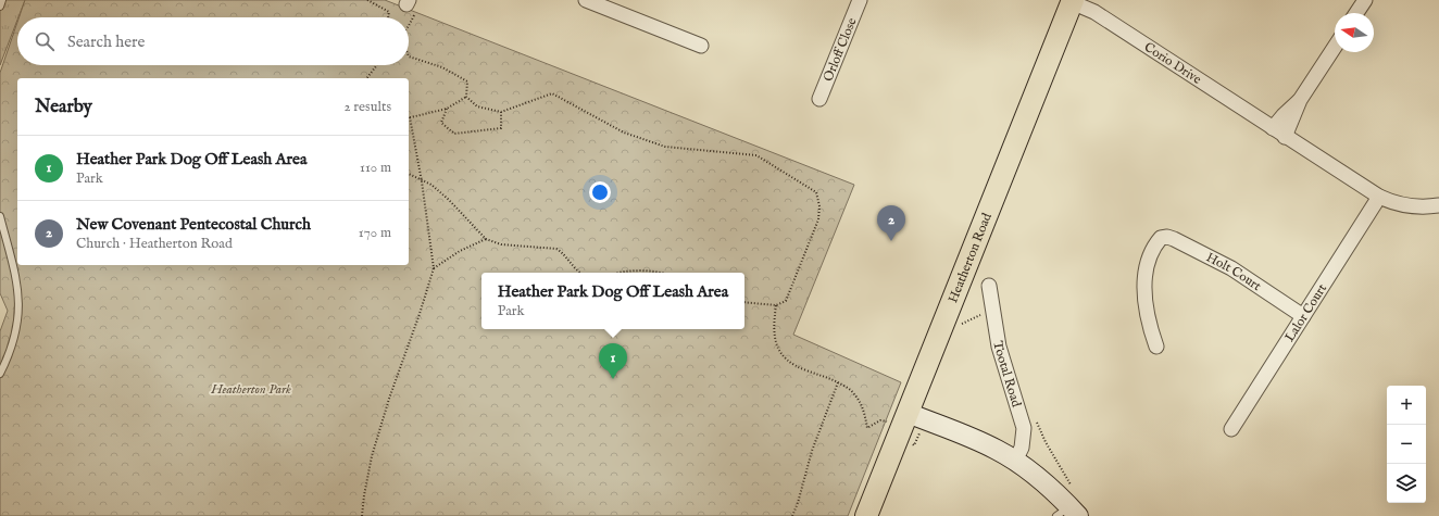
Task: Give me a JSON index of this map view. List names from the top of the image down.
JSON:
{
  "streets": {
    "main road": ["Heatherton Road"],
    "street": [
      "Orloff Close",
      "Corio Drive",
      "Holt Court",
      "Lalor Court",
      "Tootal Road"
    ]
  },
  "crossings": [
    ["Corio Drive", "Heatherton Road"],
    ["Corio Drive", "Lalor Court"],
    ["Holt Court", "Lalor Court"]
  ],
  "parks": ["Heatherton Park"],
  "north": "left",
  "page": {
    "search": "Search here",
    "heading": ["Nearby", "2 results"],
    "list": [
      {
        "mark": "1",
        "name": "Heather Park Dog Off Leash Area",
        "note": "Park",
        "value": "110 m"
      },
      {
        "mark": "2",
        "name": "New Covenant Pentecostal Church",
        "note": "Church · Heatherton Road",
        "value": "170 m"
      }
    ],
    "pins": ["2", "1"],
    "popup": ["Heather Park Dog Off Leash Area", "Park"],
    "map_buttons": ["+", "−"]
  }
}
